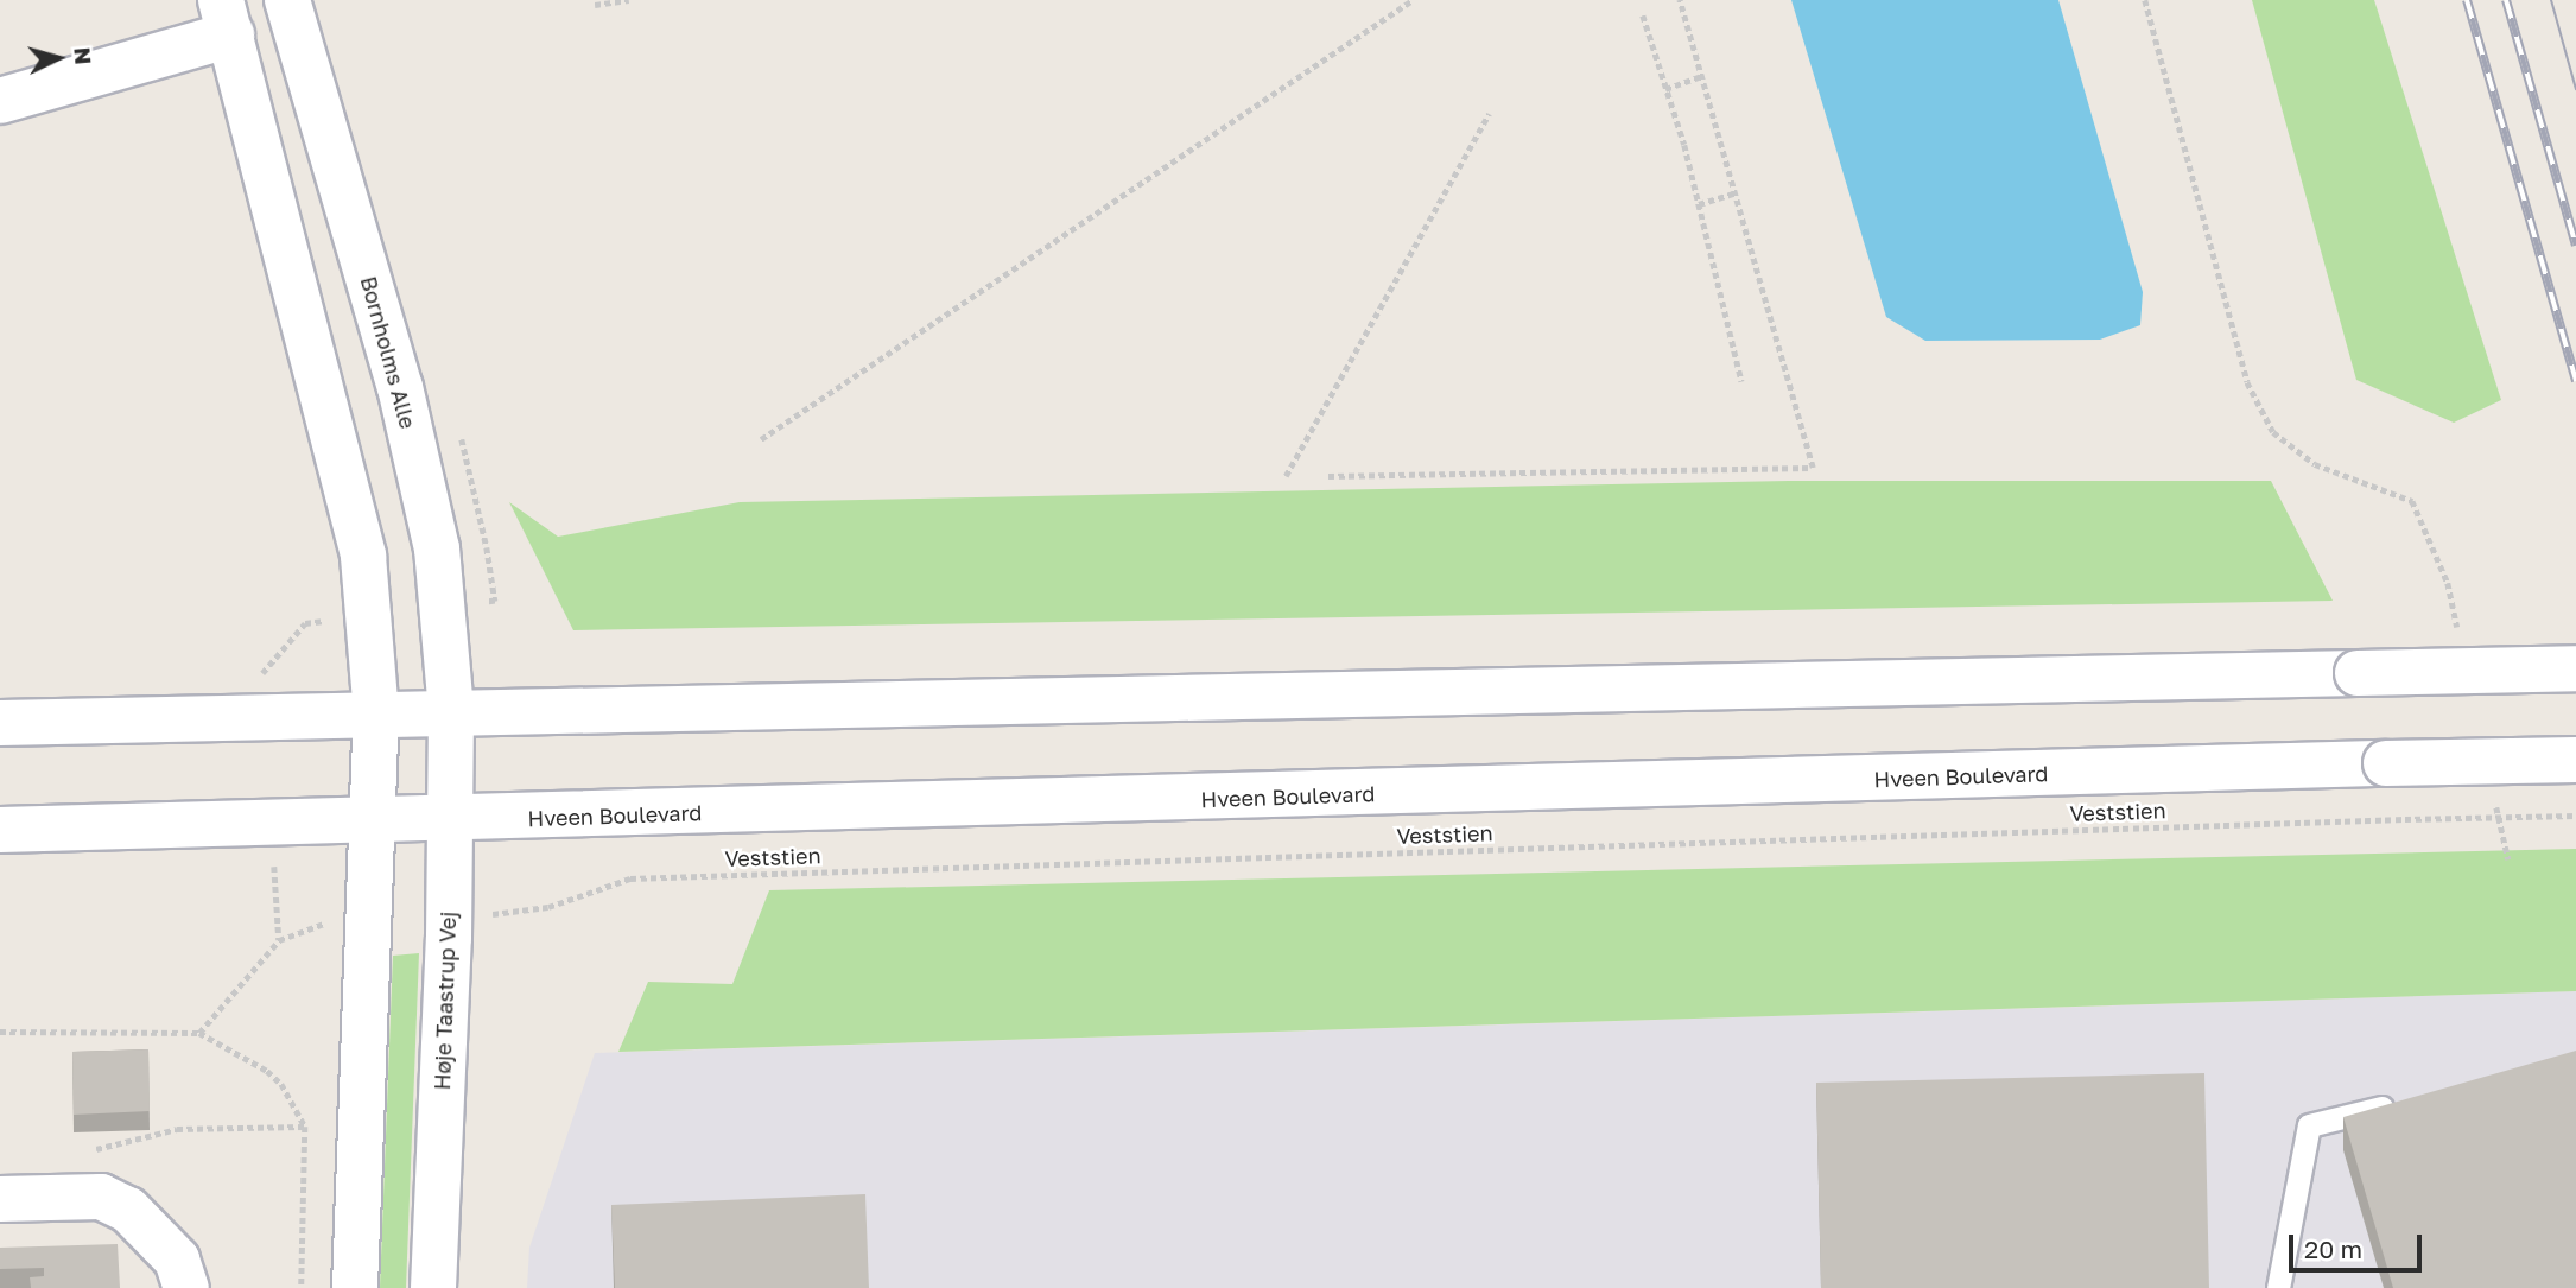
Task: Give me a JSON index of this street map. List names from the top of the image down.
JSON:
{
  "streets": {
    "street": ["Bornholms Alle", "Hveen Boulevard", "Høje Taastrup Vej"],
    "path": ["Veststien"]
  },
  "crossings": [
    ["Bornholms Alle", "Høje Taastrup Vej"],
    ["Hveen Boulevard", "Høje Taastrup Vej"]
  ],
  "scale_bar": "20 m",
  "north": "right"
}
